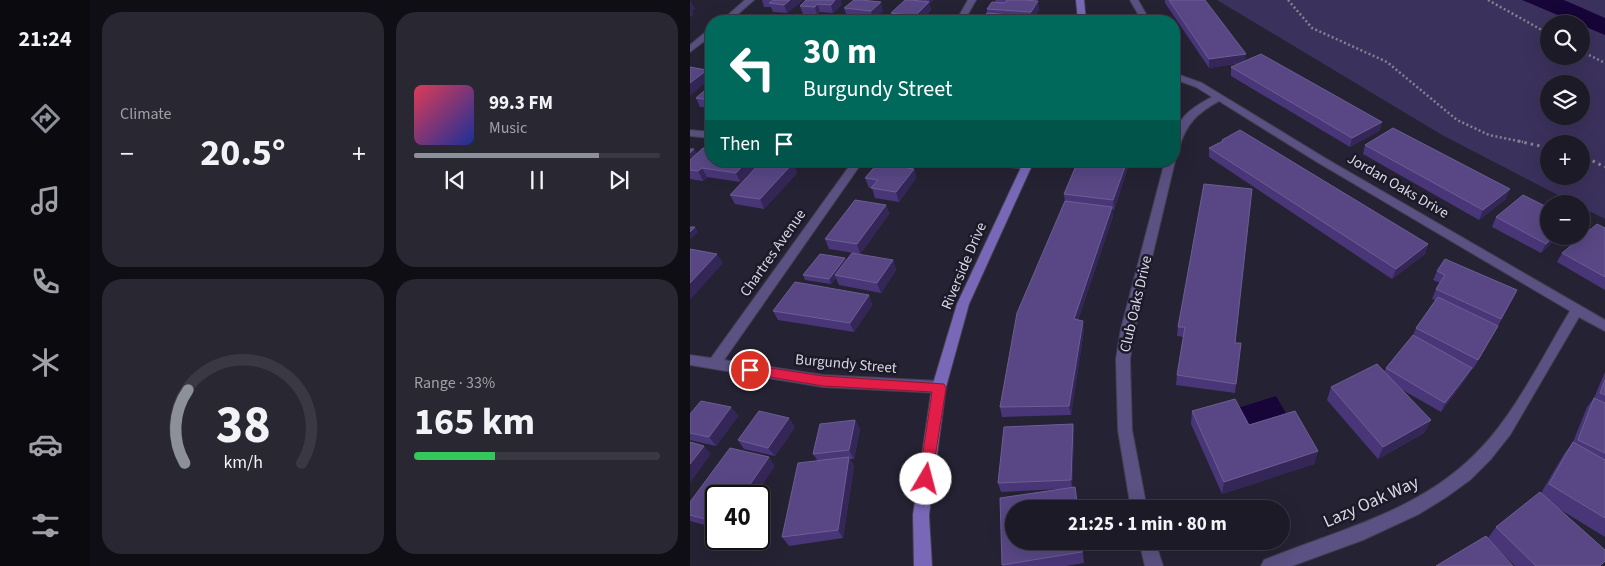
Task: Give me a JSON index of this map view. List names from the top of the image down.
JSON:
{
  "streets": {
    "street": [
      "Jordan Oaks Drive",
      "Chartres Avenue",
      "Riverside Drive",
      "Club Oaks Drive",
      "Burgundy Street",
      "Lazy Oak Way"
    ]
  },
  "crossings": [
    ["Jordan Oaks Drive", "Lazy Oak Way"],
    ["Chartres Avenue", "Burgundy Street"],
    ["Riverside Drive", "Burgundy Street"]
  ],
  "page": {
    "tabs": "21:24",
    "tile": [
      "Climate",
      ["Range · 33%", "165 km"]
    ],
    "map_buttons": ["+", "−"],
    "turn": ["30 m", "Burgundy Street"],
    "song": ["99.3 FM", "Music"],
    "then": "Then",
    "heat": ["−", "20.5°", "+"],
    "limit": "40",
    "trip": "21:25 · 1 min · 80 m",
    "gauge": ["38", "km/h"]
  }
}
